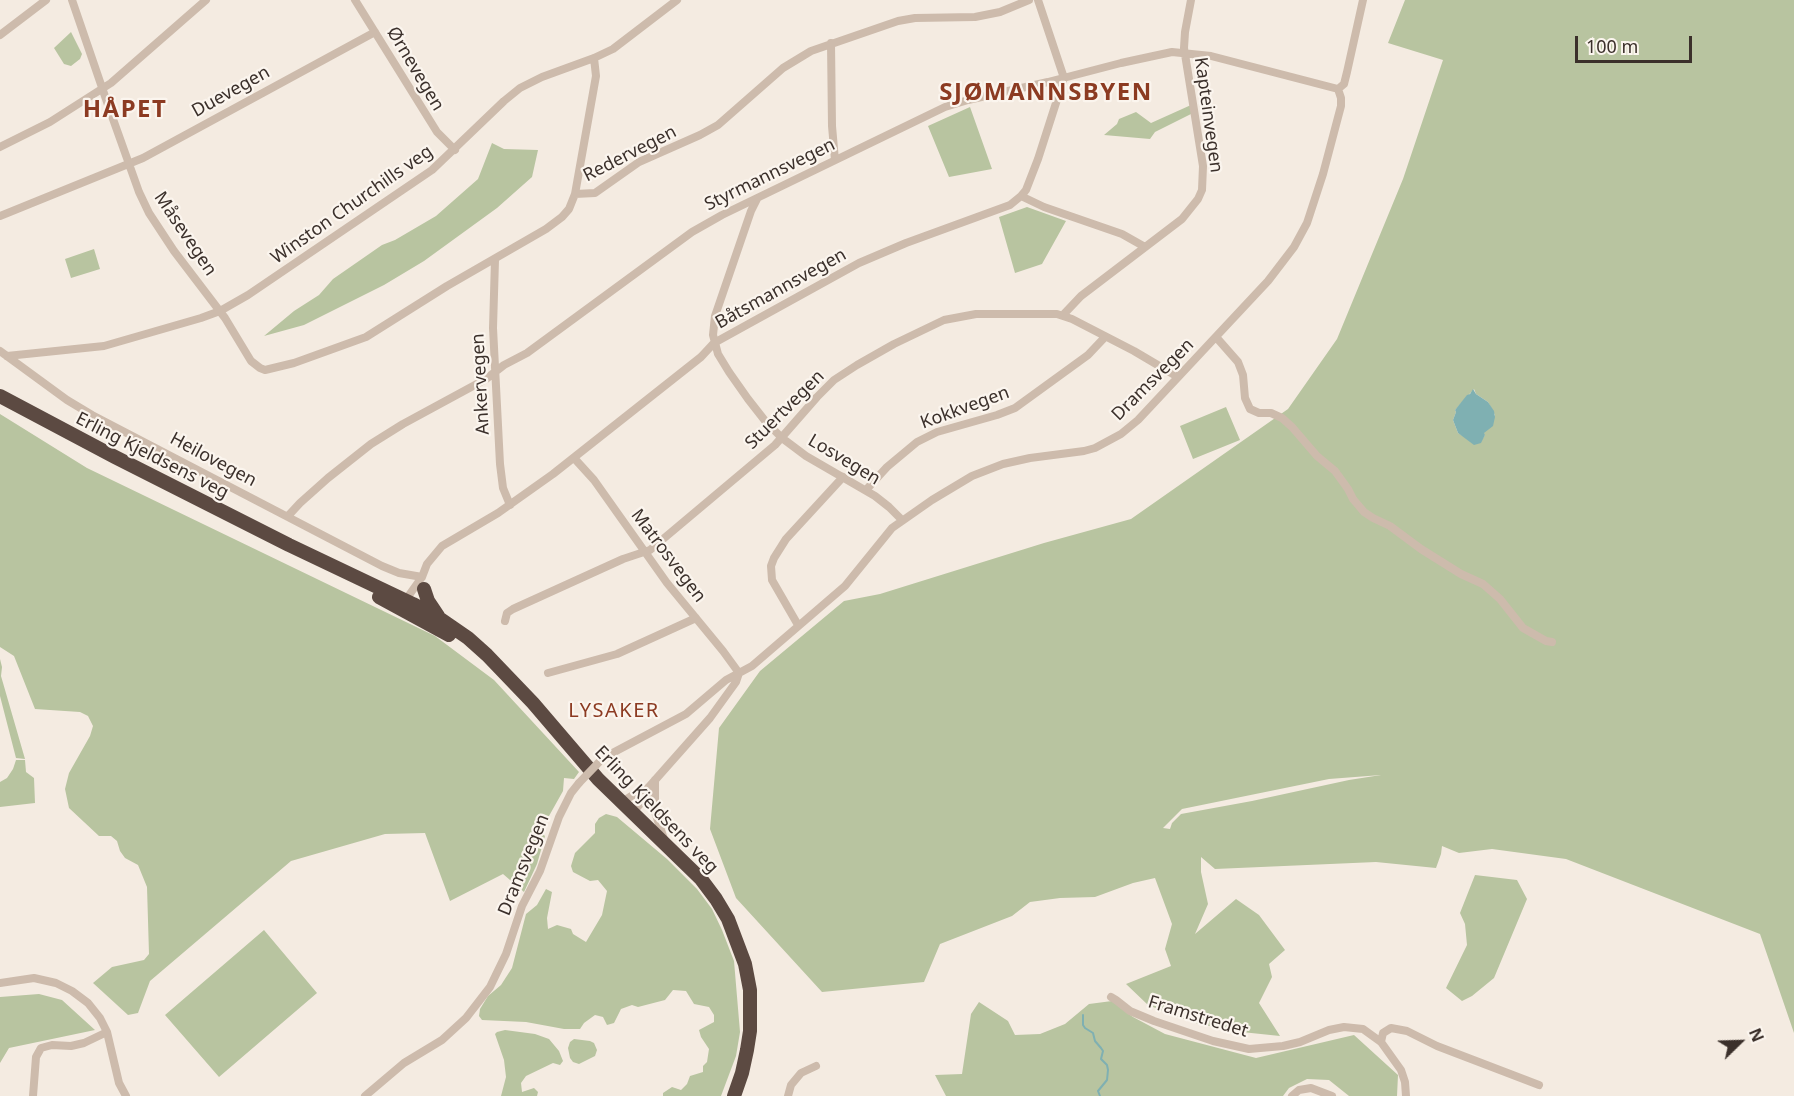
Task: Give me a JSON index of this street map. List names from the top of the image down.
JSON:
{
  "streets": {
    "highway": ["Erling Kjeldsens veg"],
    "street": [
      "Ørnevegen",
      "Duevegen",
      "Kapteinvegen",
      "Redervegen",
      "Styrmannsvegen",
      "Winston Churchills veg",
      "Måsevegen",
      "Båtsmannsvegen",
      "Dramsvegen",
      "Ankervegen",
      "Kokkvegen",
      "Stuertvegen",
      "Heilovegen",
      "Losvegen",
      "Matrosvegen",
      "Framstredet"
    ]
  },
  "crossings": [
    ["Ørnevegen", "Duevegen"],
    ["Ørnevegen", "Winston Churchills veg"],
    ["Duevegen", "Måsevegen"],
    ["Kapteinvegen", "Styrmannsvegen"],
    ["Kapteinvegen", "Stuertvegen"],
    ["Redervegen", "Winston Churchills veg"],
    ["Redervegen", "Måsevegen"],
    ["Redervegen", "Ankervegen"],
    ["Styrmannsvegen", "Dramsvegen"],
    ["Styrmannsvegen", "Ankervegen"],
    ["Styrmannsvegen", "Heilovegen"],
    ["Winston Churchills veg", "Måsevegen"],
    ["Winston Churchills veg", "Heilovegen"],
    ["Båtsmannsvegen", "Ankervegen"],
    ["Båtsmannsvegen", "Erling Kjeldsens veg"],
    ["Båtsmannsvegen", "Heilovegen"],
    ["Båtsmannsvegen", "Losvegen"],
    ["Båtsmannsvegen", "Matrosvegen"],
    ["Dramsvegen", "Stuertvegen"],
    ["Dramsvegen", "Erling Kjeldsens veg"],
    ["Dramsvegen", "Losvegen"],
    ["Dramsvegen", "Matrosvegen"],
    ["Kokkvegen", "Stuertvegen"],
    ["Kokkvegen", "Losvegen"],
    ["Stuertvegen", "Losvegen"],
    ["Stuertvegen", "Matrosvegen"]
  ],
  "districts": ["SJØMANNSBYEN", "HÅPET", "LYSAKER"],
  "scale_bar": "100 m",
  "north": "top right"
}
